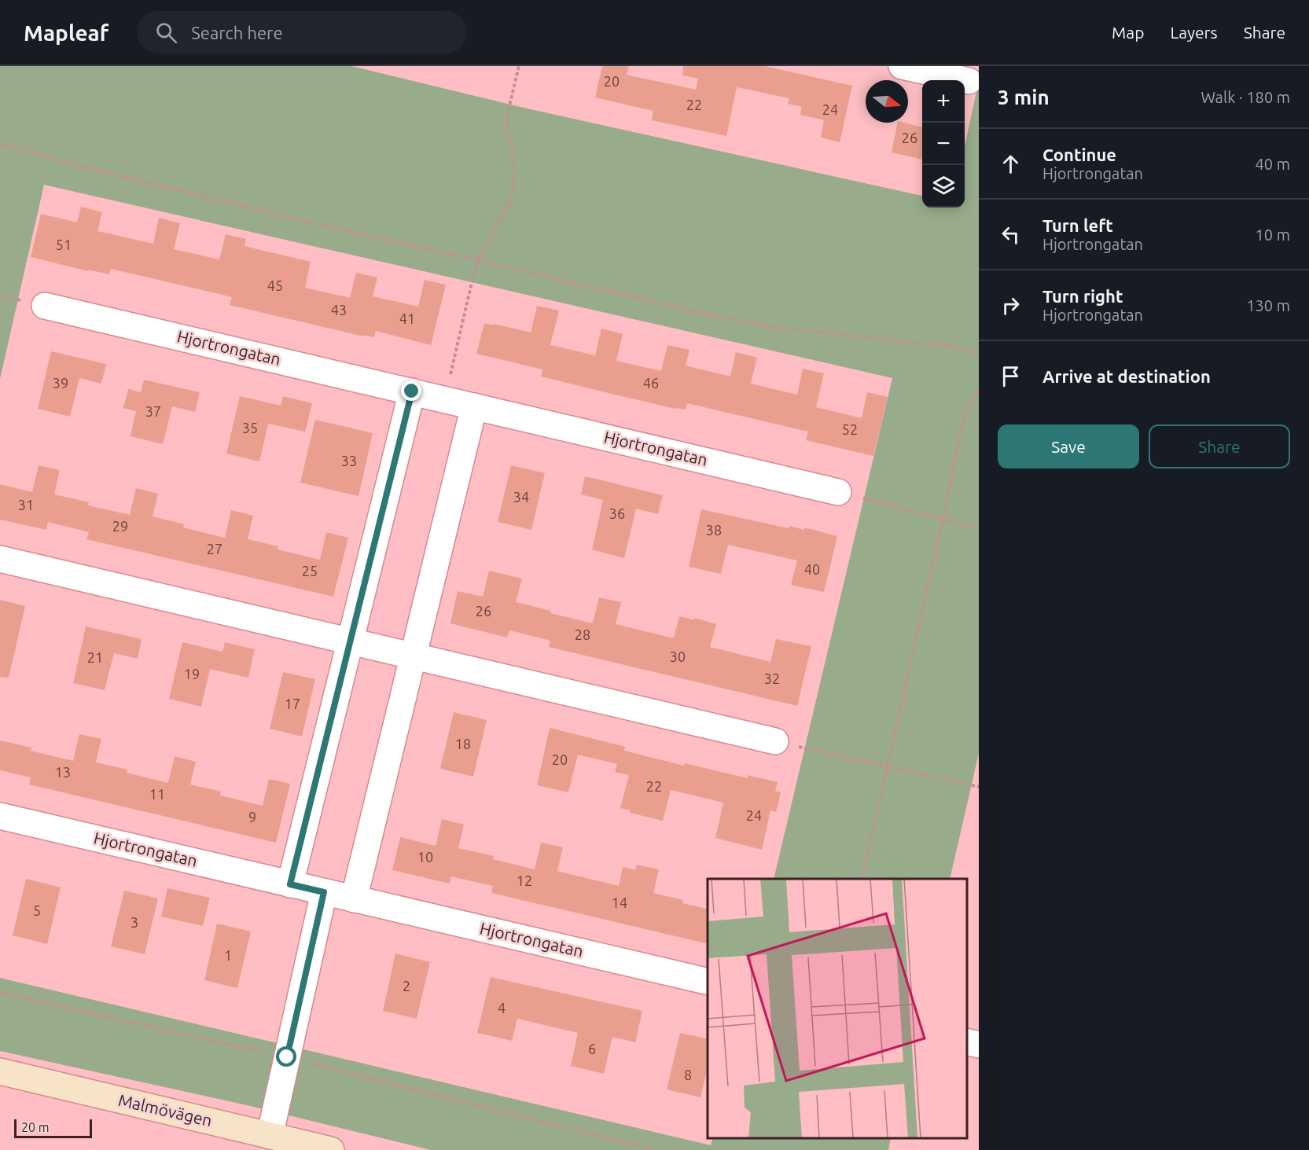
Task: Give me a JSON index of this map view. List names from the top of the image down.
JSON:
{
  "streets": {
    "main road": ["Malmövägen"],
    "street": ["Hjortrongatan"]
  },
  "house_numbers": [
    "20",
    "22",
    "24",
    "26",
    "51",
    "45",
    "43",
    "41",
    "39",
    "46",
    "37",
    "35",
    "52",
    "33",
    "34",
    "31",
    "36",
    "29",
    "38",
    "27",
    "40",
    "25",
    "26",
    "28",
    "30",
    "21",
    "19",
    "32",
    "17",
    "18",
    "20",
    "13",
    "22",
    "11",
    "24",
    "9",
    "10",
    "12",
    "14",
    "5",
    "3",
    "1",
    "2",
    "4",
    "6",
    "8"
  ],
  "scale_bar": "20 m",
  "north": "right",
  "page": {
    "header": "Mapleaf",
    "search": "Search here",
    "nav": ["Map", "Layers", "Share"],
    "heading": ["3 min", "Walk · 180 m"],
    "map_buttons": ["+", "−"],
    "list": [
      ["Continue", "Hjortrongatan", "40 m"],
      ["Turn left", "Hjortrongatan", "10 m"],
      ["Turn right", "Hjortrongatan", "130 m"],
      "Arrive at destination"
    ],
    "buttons": ["Save", "Share"],
    "scale": "20 m"
  }
}
